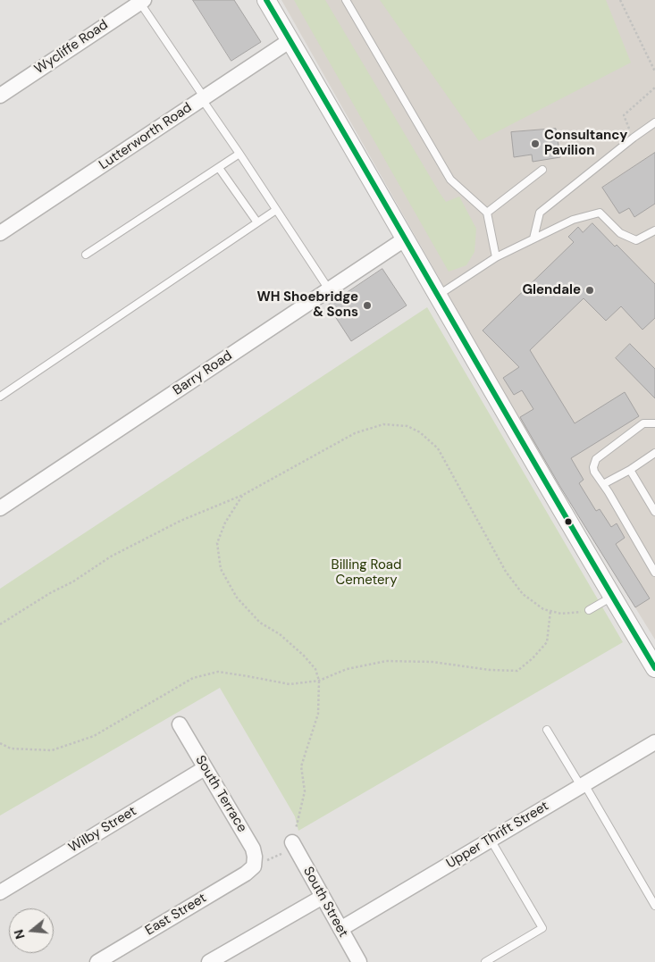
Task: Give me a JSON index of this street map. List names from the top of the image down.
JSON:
{
  "streets": {
    "street": [
      "Wycliffe Road",
      "Lutterworth Road",
      "Barry Road",
      "South Terrace",
      "Wilby Street",
      "Upper Thrift Street",
      "South Street",
      "East Street"
    ]
  },
  "crossings": [
    ["South Terrace", "Wilby Street"],
    ["South Terrace", "East Street"],
    ["Upper Thrift Street", "South Street"]
  ],
  "parks": ["Billing Road Cemetery"],
  "places": ["Consultancy Pavilion", "Glendale", "WH Shoebridge & Sons"],
  "north": "left"
}
